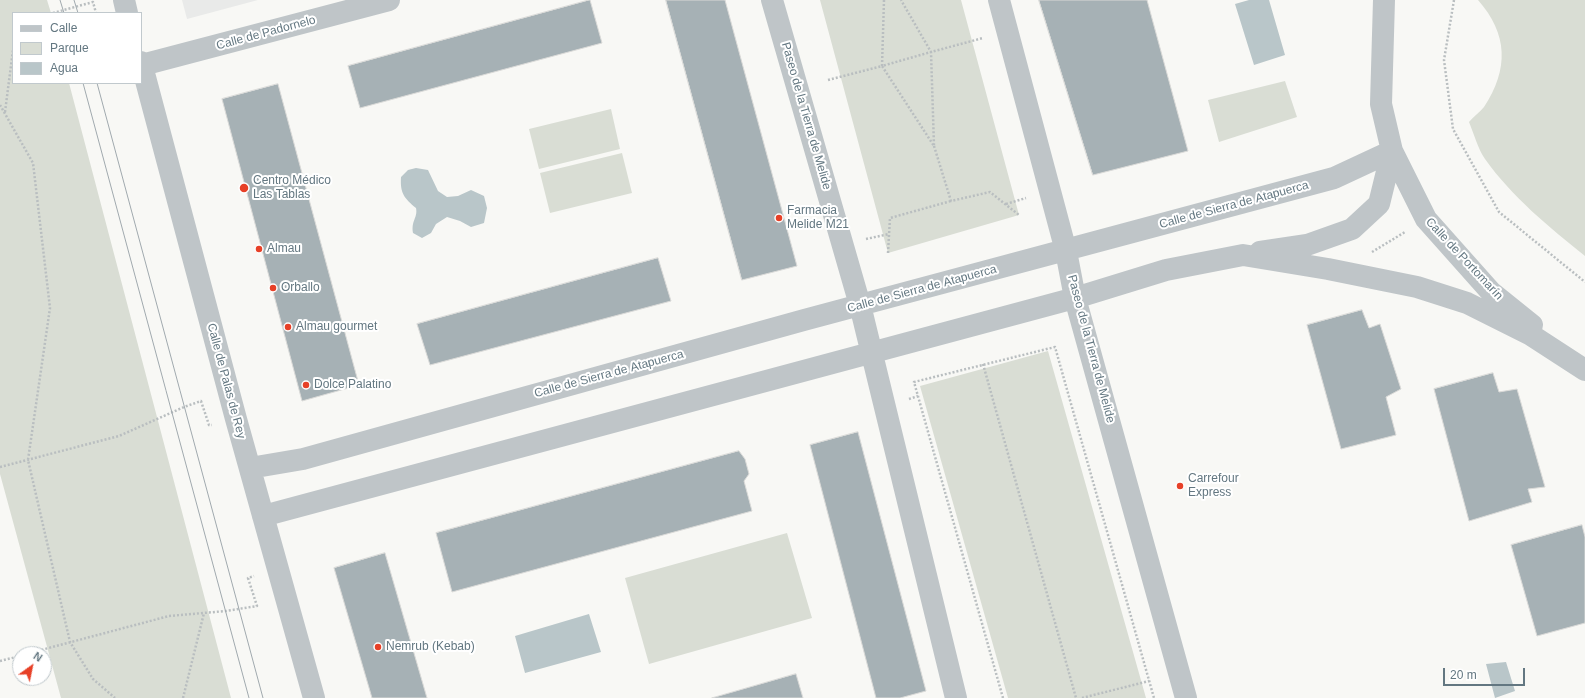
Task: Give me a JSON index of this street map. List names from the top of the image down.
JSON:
{
  "streets": {
    "street": [
      "Calle de Padornelo",
      "Paseo de la Tierra de Melide",
      "Calle de Sierra de Atapuerca",
      "Calle de Portomarín",
      "Calle de Palas de Rey"
    ]
  },
  "crossings": [
    ["Paseo de la Tierra de Melide", "Calle de Sierra de Atapuerca"],
    ["Calle de Sierra de Atapuerca", "Calle de Portomarín"],
    ["Calle de Sierra de Atapuerca", "Calle de Palas de Rey"]
  ],
  "places": [
    "Centro Médico Las Tablas",
    "Farmacia Melide M21",
    "Almau",
    "Orballo",
    "Almau gourmet",
    "Dolce Palatino",
    "Carrefour Express",
    "Nemrub (Kebab)"
  ],
  "legend": ["Calle", "Parque", "Agua"],
  "scale_bar": "20 m",
  "north": "top right"
}
